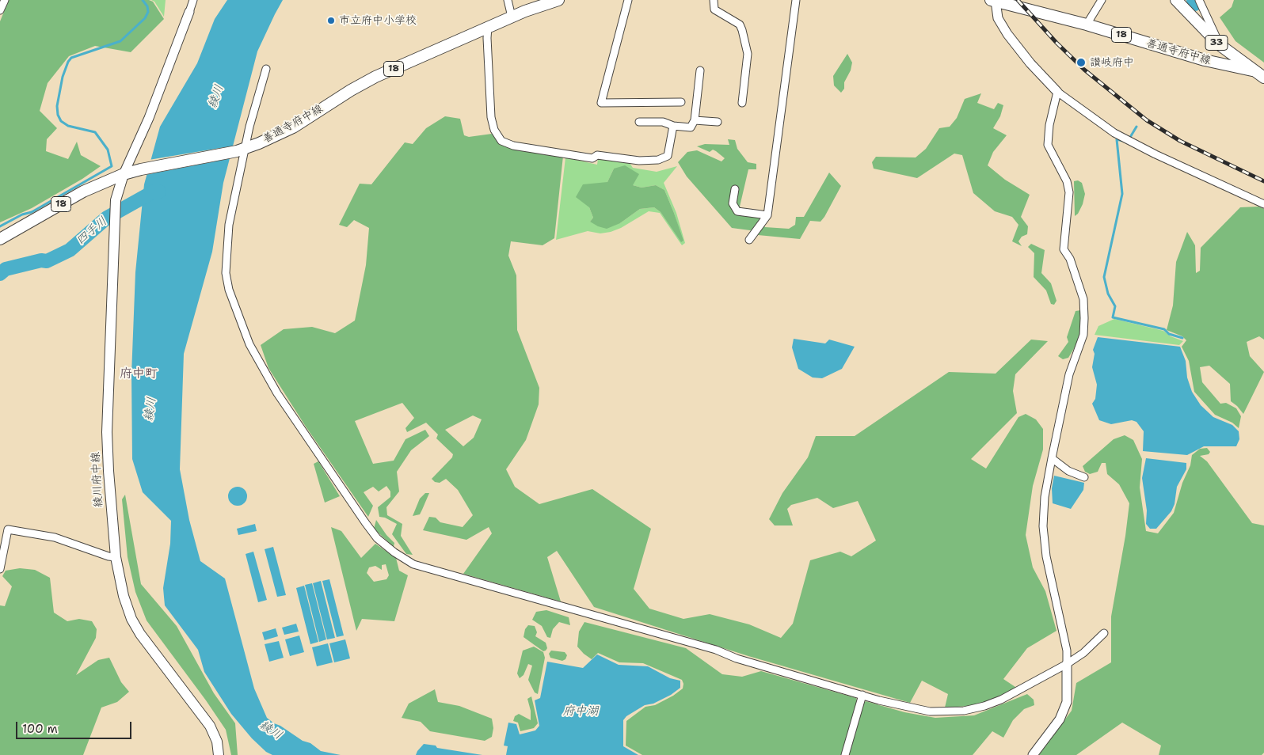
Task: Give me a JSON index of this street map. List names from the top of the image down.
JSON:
{
  "streets": {
    "main road": [
      "18",
      "33",
      "善通寺府中線",
      "綾川府中線"
    ]
  },
  "crossings": [
    ["33", "善通寺府中線"],
    ["善通寺府中線", "綾川府中線"]
  ],
  "districts": ["府中町"],
  "water": ["綾川", "四手川", "府中湖"],
  "places": ["市立府中小学校", "讃岐府中"],
  "scale_bar": "100 m"
}
